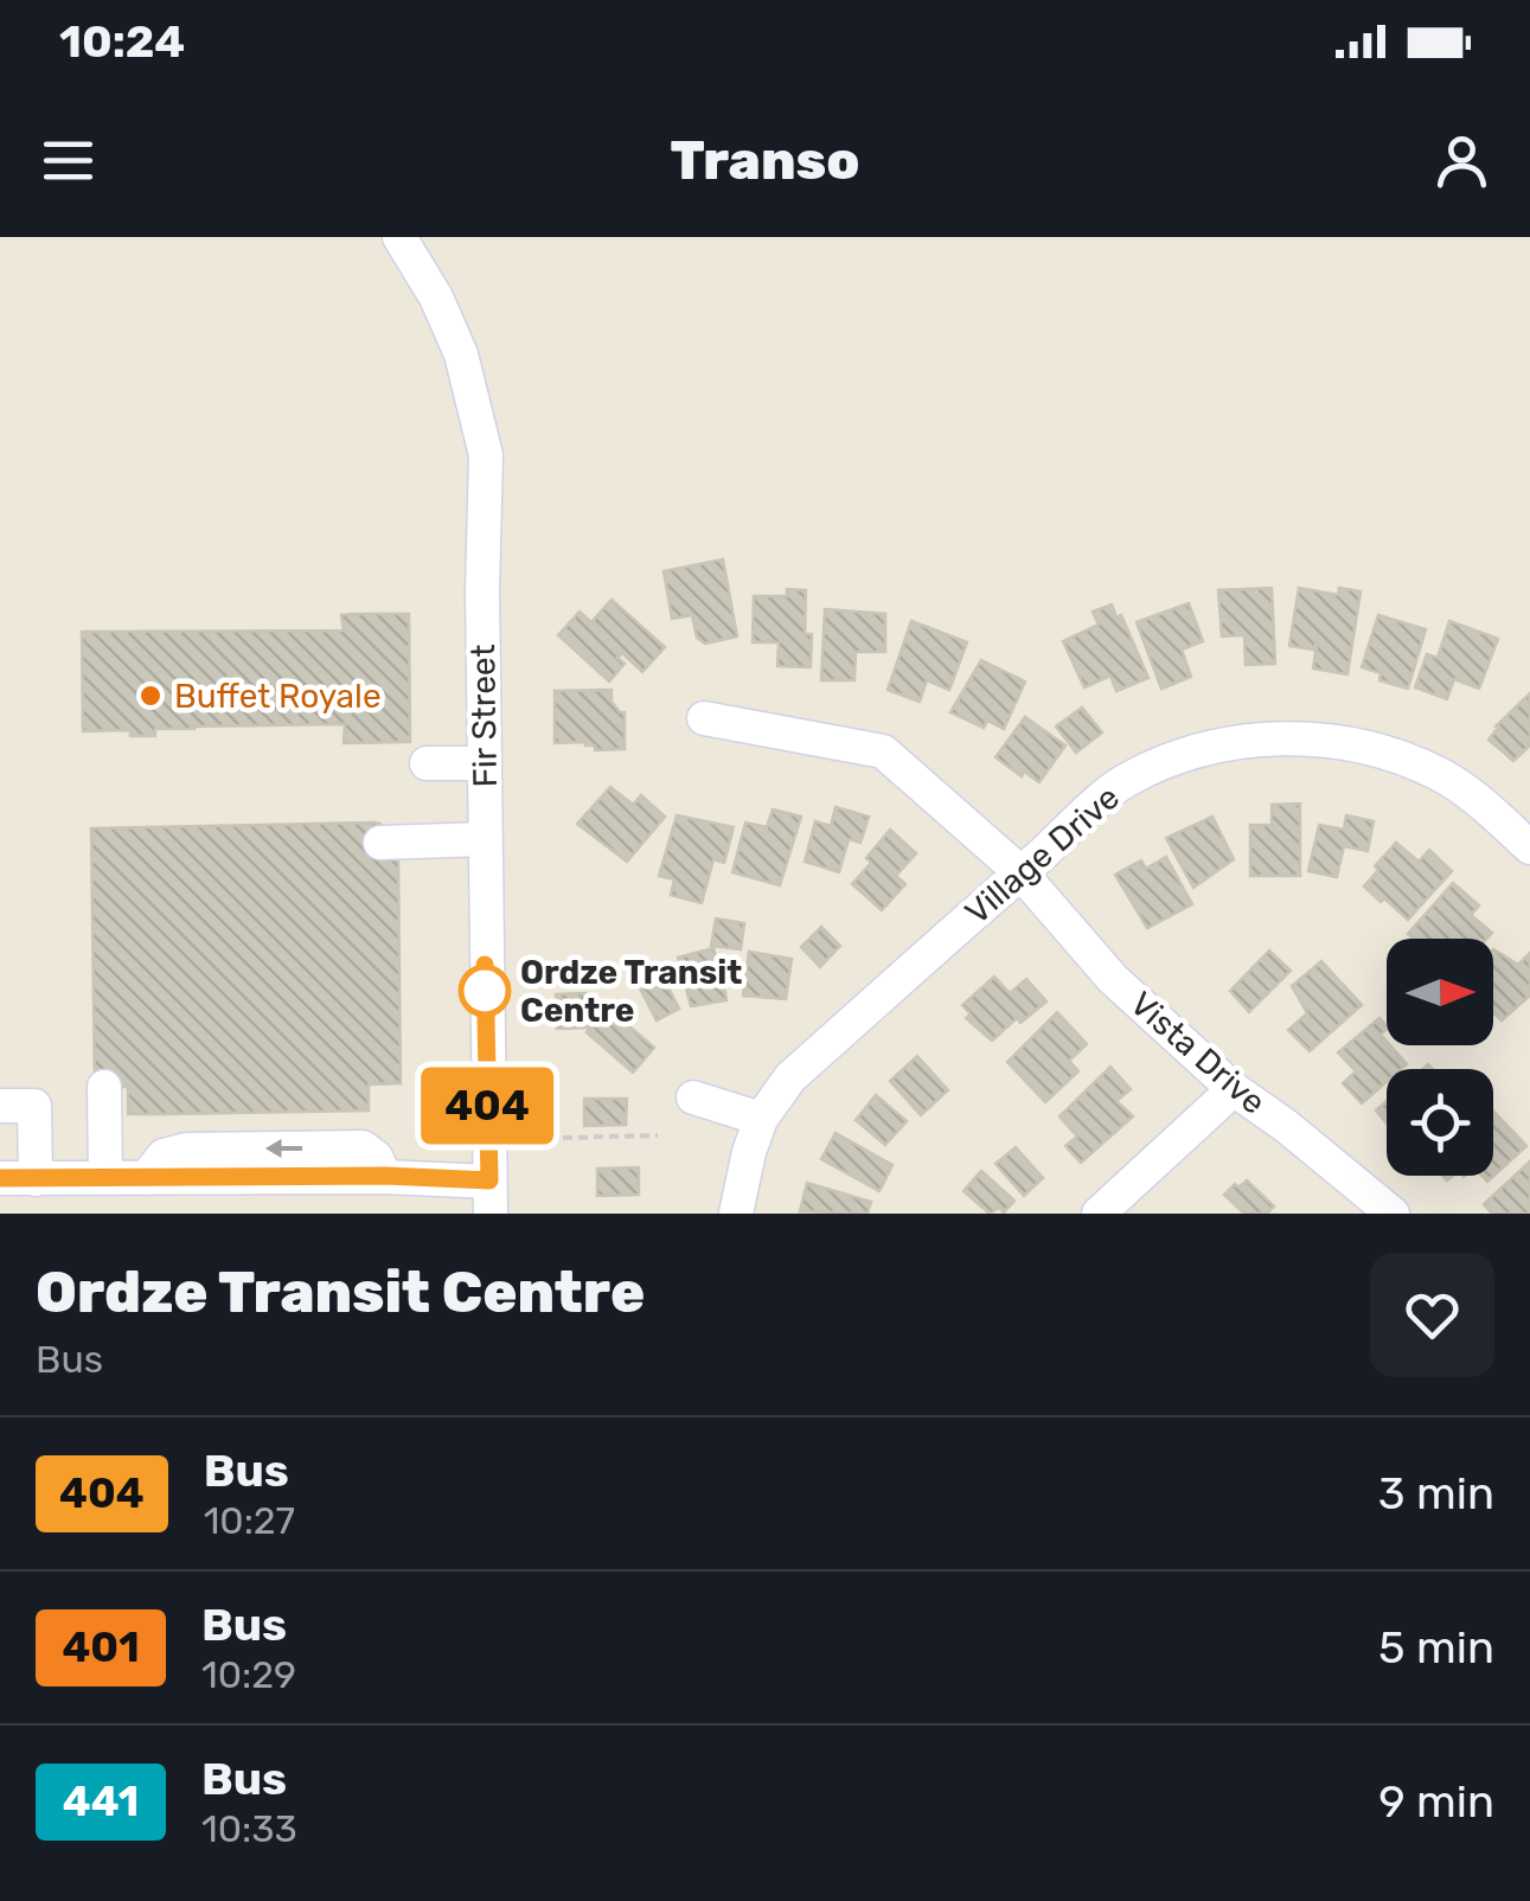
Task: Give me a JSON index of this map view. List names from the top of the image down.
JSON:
{
  "streets": {
    "street": ["Fir Street", "Village Drive", "Vista Drive"]
  },
  "crossings": [
    ["Village Drive", "Vista Drive"]
  ],
  "places": ["Buffet Royale", "Ordze Transit Centre"],
  "lines": ["bus line 404"],
  "north": "right",
  "page": {
    "status": "10:24",
    "header": "Transo",
    "on_map": "404",
    "heading": ["Ordze Transit Centre", "Bus"],
    "list": [
      {
        "mark": "404",
        "name": "Bus",
        "note": "10:27",
        "value": "3 min"
      },
      {
        "mark": "401",
        "name": "Bus",
        "note": "10:29",
        "value": "5 min"
      },
      {
        "mark": "441",
        "name": "Bus",
        "note": "10:33",
        "value": "9 min"
      }
    ]
  }
}
